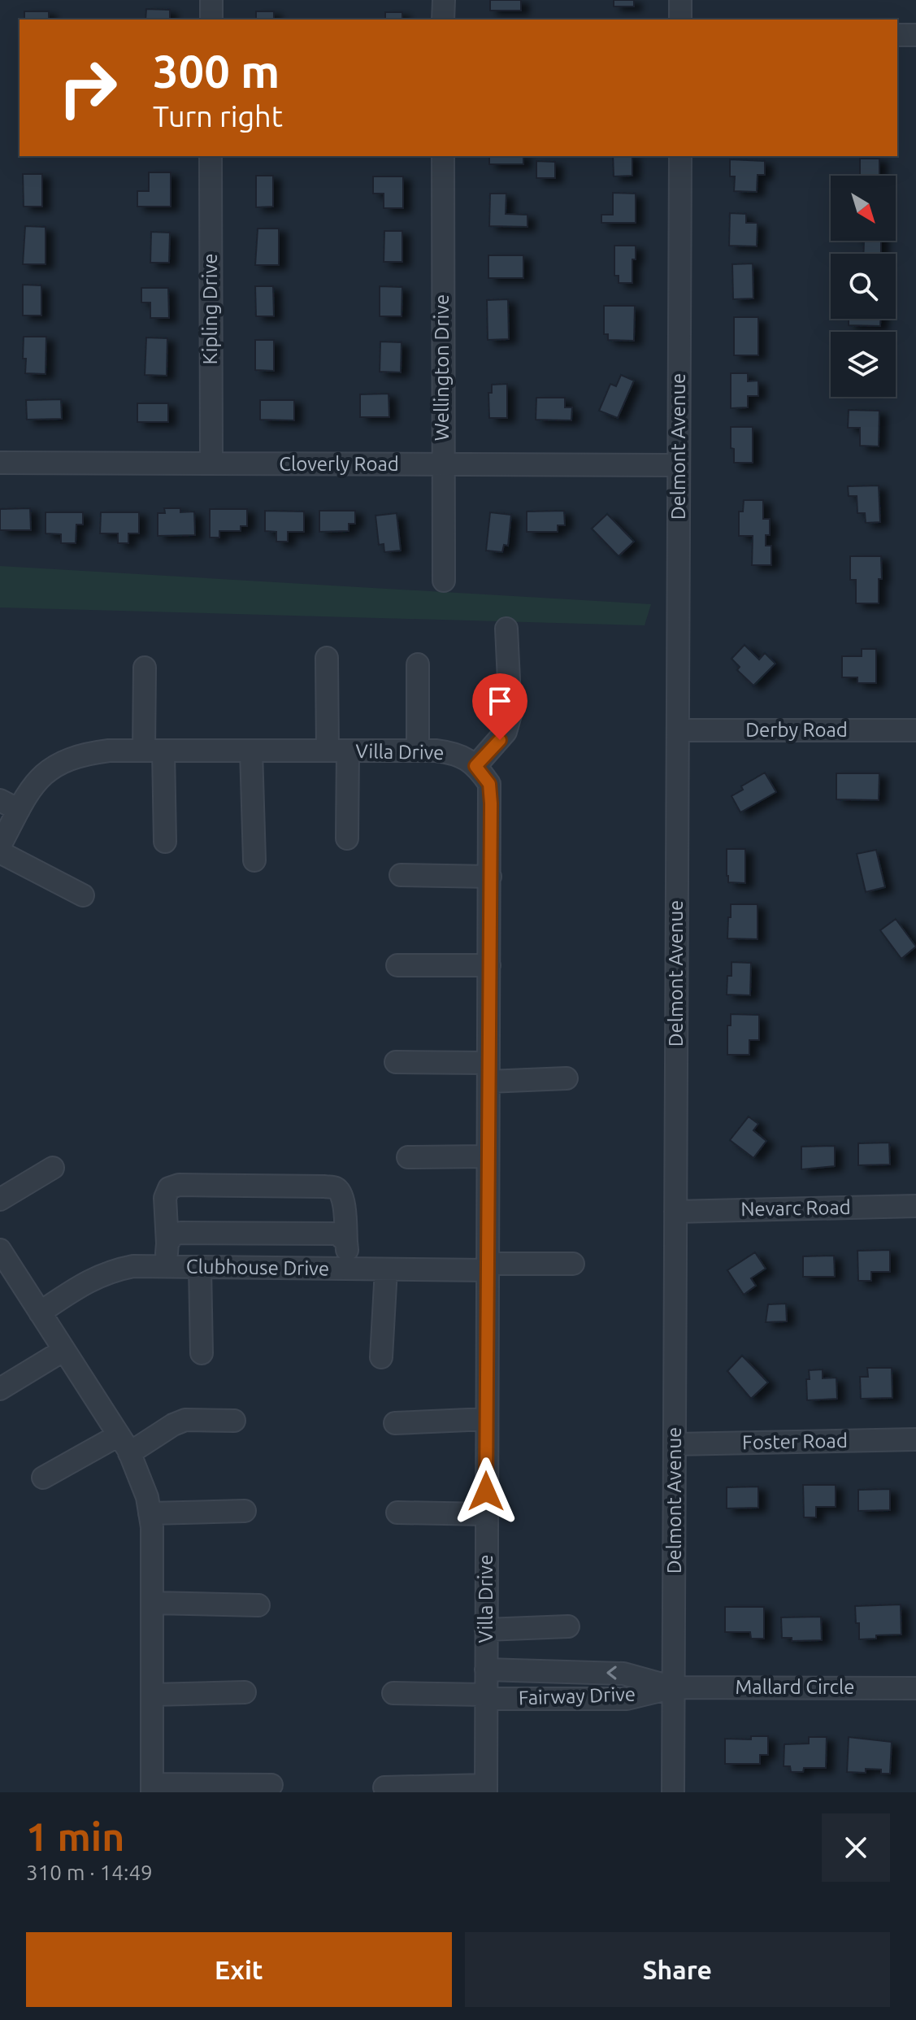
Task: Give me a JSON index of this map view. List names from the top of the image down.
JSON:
{
  "streets": {
    "street": [
      "Kipling Drive",
      "Wellington Drive",
      "Delmont Avenue",
      "Cloverly Road",
      "Derby Road",
      "Villa Drive",
      "Nevarc Road",
      "Clubhouse Drive",
      "Foster Road",
      "Mallard Circle",
      "Fairway Drive"
    ]
  },
  "crossings": [
    ["Kipling Drive", "Cloverly Road"],
    ["Wellington Drive", "Cloverly Road"],
    ["Delmont Avenue", "Cloverly Road"],
    ["Delmont Avenue", "Derby Road"],
    ["Delmont Avenue", "Nevarc Road"],
    ["Delmont Avenue", "Foster Road"],
    ["Delmont Avenue", "Mallard Circle"],
    ["Delmont Avenue", "Fairway Drive"],
    ["Villa Drive", "Clubhouse Drive"],
    ["Villa Drive", "Fairway Drive"],
    ["Mallard Circle", "Fairway Drive"]
  ],
  "north": "bottom right",
  "page": {
    "turn": ["300 m", "Turn right"],
    "heading": ["1 min", "310 m · 14:49"],
    "buttons": ["Exit", "Share"]
  }
}
